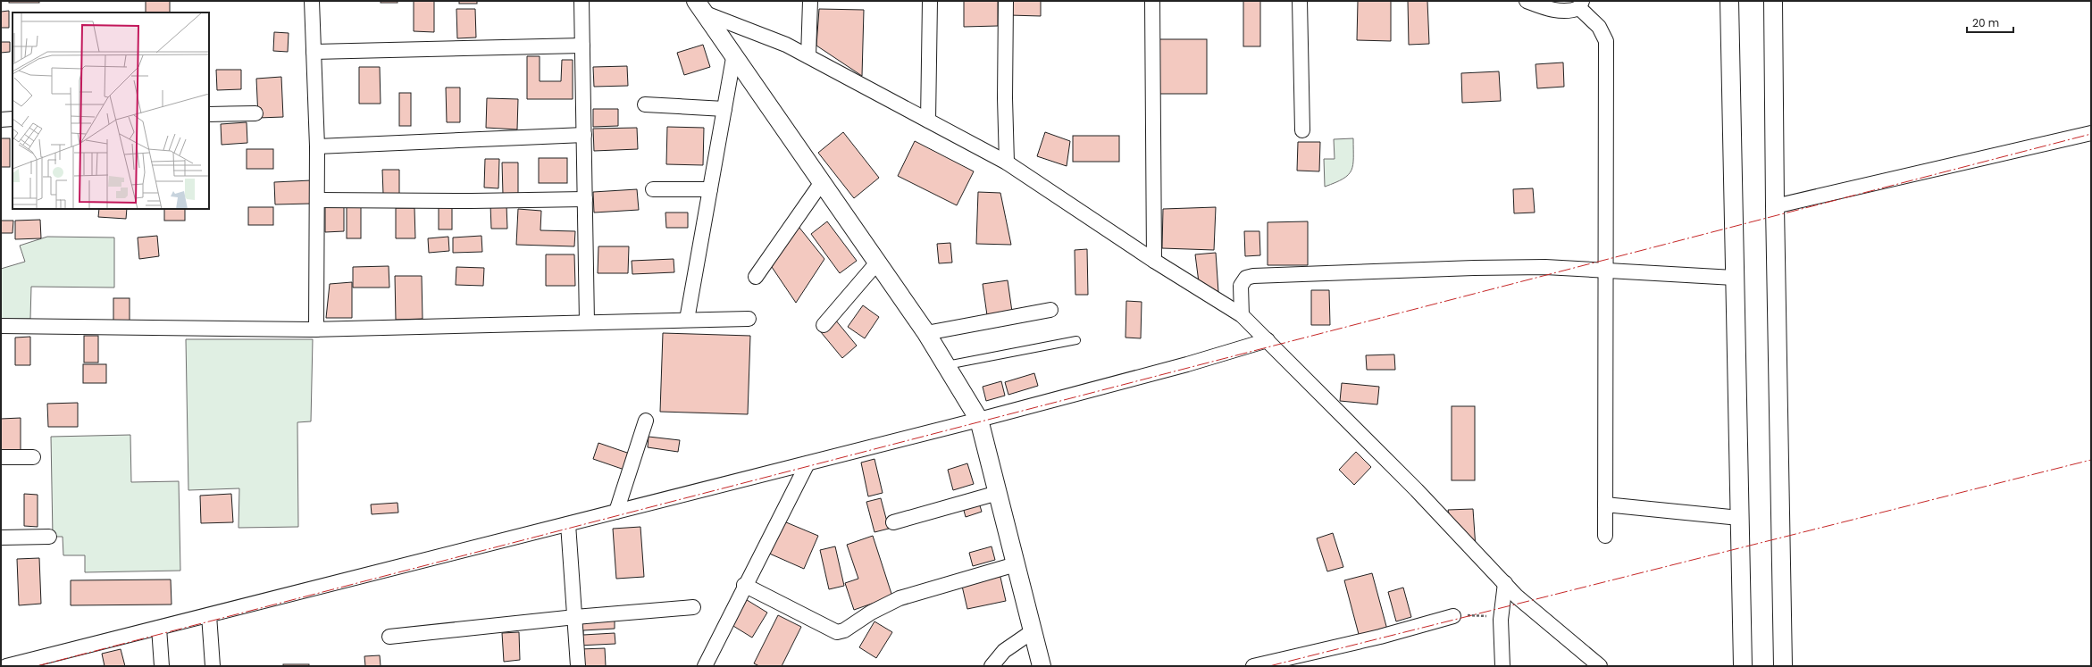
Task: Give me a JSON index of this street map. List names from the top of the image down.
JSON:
{
  "scale_bar": "20 m"
}
